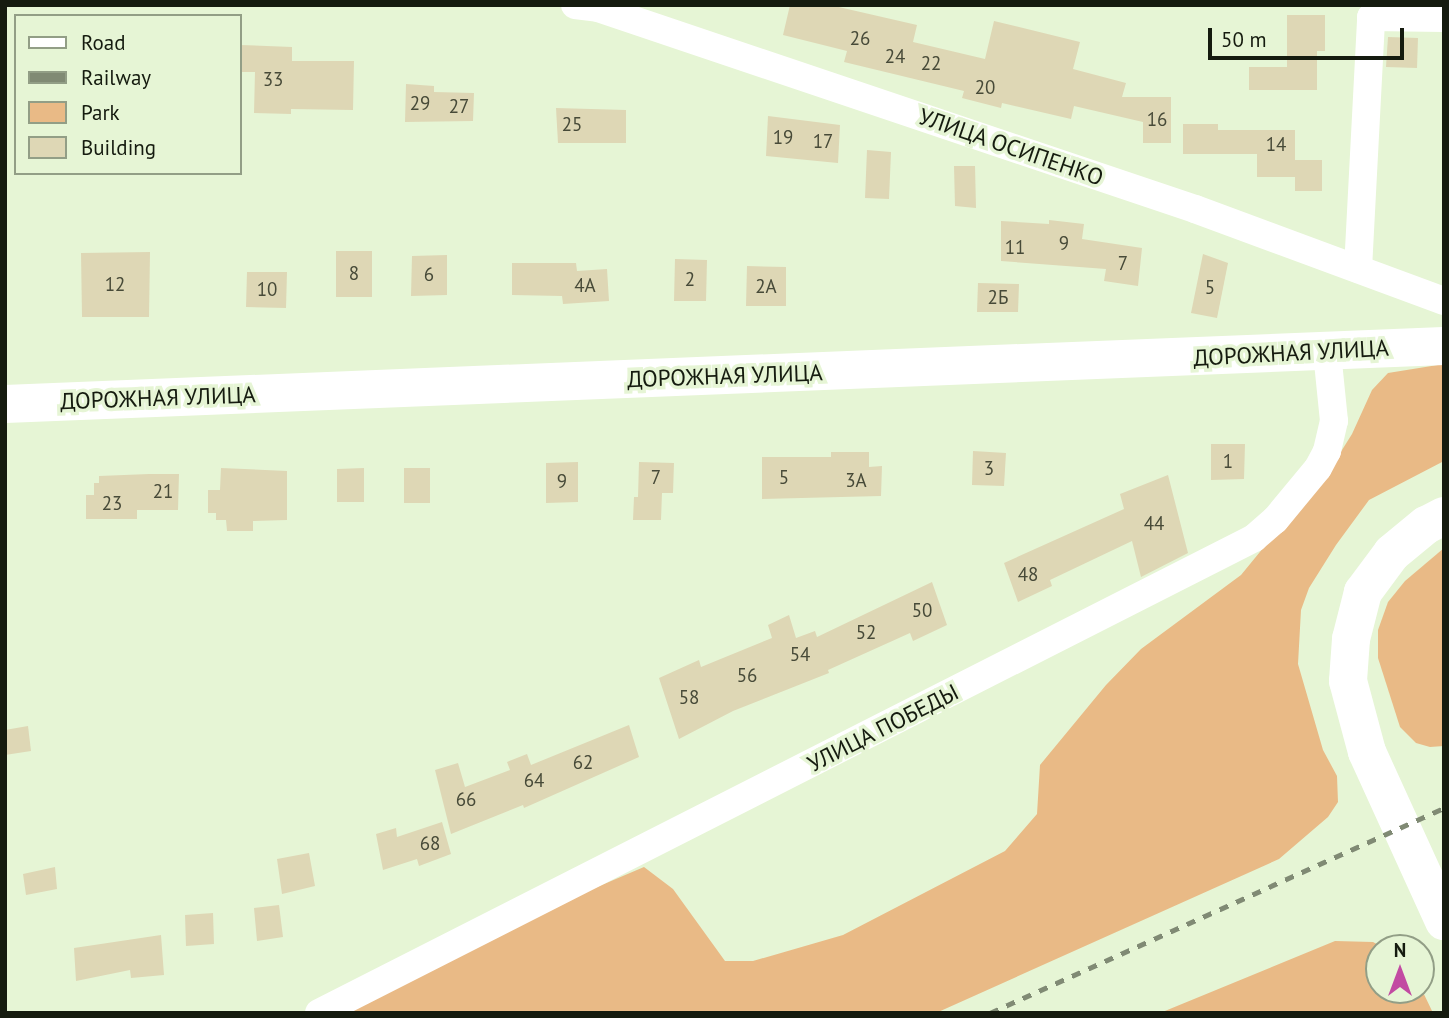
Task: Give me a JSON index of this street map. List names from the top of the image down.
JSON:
{
  "streets": {
    "main road": ["ДОРОЖНАЯ УЛИЦА"],
    "street": ["УЛИЦА ОСИПЕНКО", "УЛИЦА ПОБЕДЫ"]
  },
  "crossings": [
    ["ДОРОЖНАЯ УЛИЦА", "УЛИЦА ПОБЕДЫ"]
  ],
  "house_numbers": [
    "26",
    "24",
    "22",
    "33",
    "20",
    "29",
    "27",
    "16",
    "25",
    "19",
    "17",
    "14",
    "9",
    "11",
    "7",
    "8",
    "6",
    "2",
    "12",
    "4А",
    "2А",
    "5",
    "10",
    "2Б",
    "1",
    "3",
    "7",
    "5",
    "3А",
    "9",
    "21",
    "23",
    "44",
    "48",
    "50",
    "52",
    "54",
    "56",
    "58",
    "62",
    "64",
    "66",
    "68"
  ],
  "legend": [
    "Road",
    "Railway",
    "Park",
    "Building"
  ],
  "scale_bar": "50 m",
  "north": "top"
}
